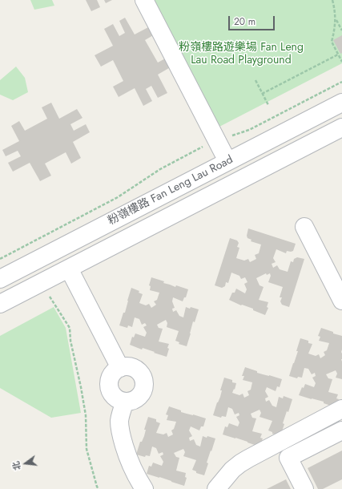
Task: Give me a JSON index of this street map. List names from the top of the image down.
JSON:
{
  "streets": {
    "street": ["粉嶺樓路 Fan Leng Lau Road"]
  },
  "parks": ["粉嶺樓路遊樂場 Fan Leng Lau Road Playground"],
  "scale_bar": "20 m",
  "north": "left"
}
